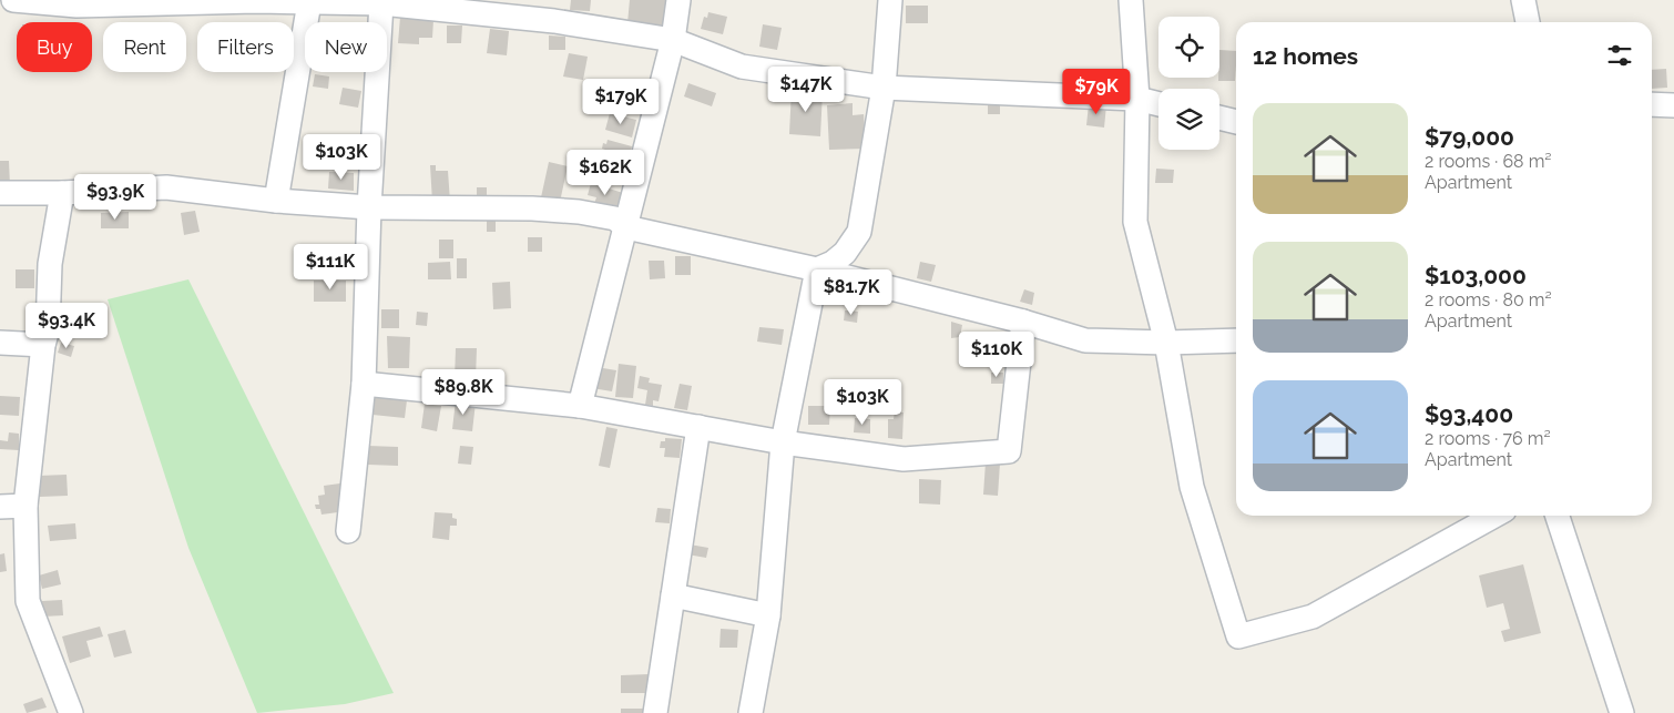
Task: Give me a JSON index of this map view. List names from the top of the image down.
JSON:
{
  "page": {
    "chip": [
      "Buy",
      "Rent",
      "Filters",
      "New"
    ],
    "heading": "12 homes",
    "price": [
      "$147K",
      "$79K",
      "$179K",
      "$103K",
      "$162K",
      "$93.9K",
      "$111K",
      "$81.7K",
      "$93.4K",
      "$110K",
      "$89.8K",
      "$103K"
    ],
    "list": [
      {
        "name": "$79,000",
        "note": "2 rooms · 68 m² · Apartment"
      },
      {
        "name": "$103,000",
        "note": "2 rooms · 80 m² · Apartment"
      },
      {
        "name": "$93,400",
        "note": "2 rooms · 76 m² · Apartment"
      }
    ]
  }
}
